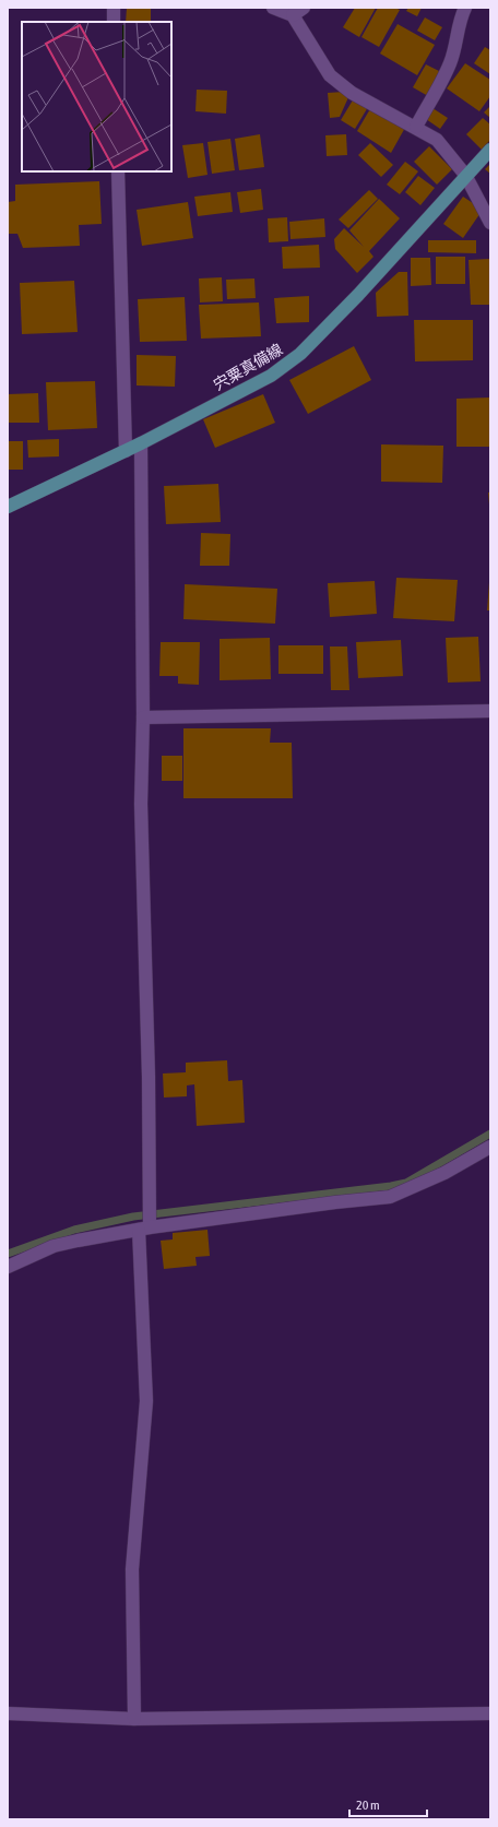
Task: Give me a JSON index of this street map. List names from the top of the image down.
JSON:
{
  "streets": {
    "main road": ["宍粟真備線"]
  },
  "scale_bar": "20 m"
}
